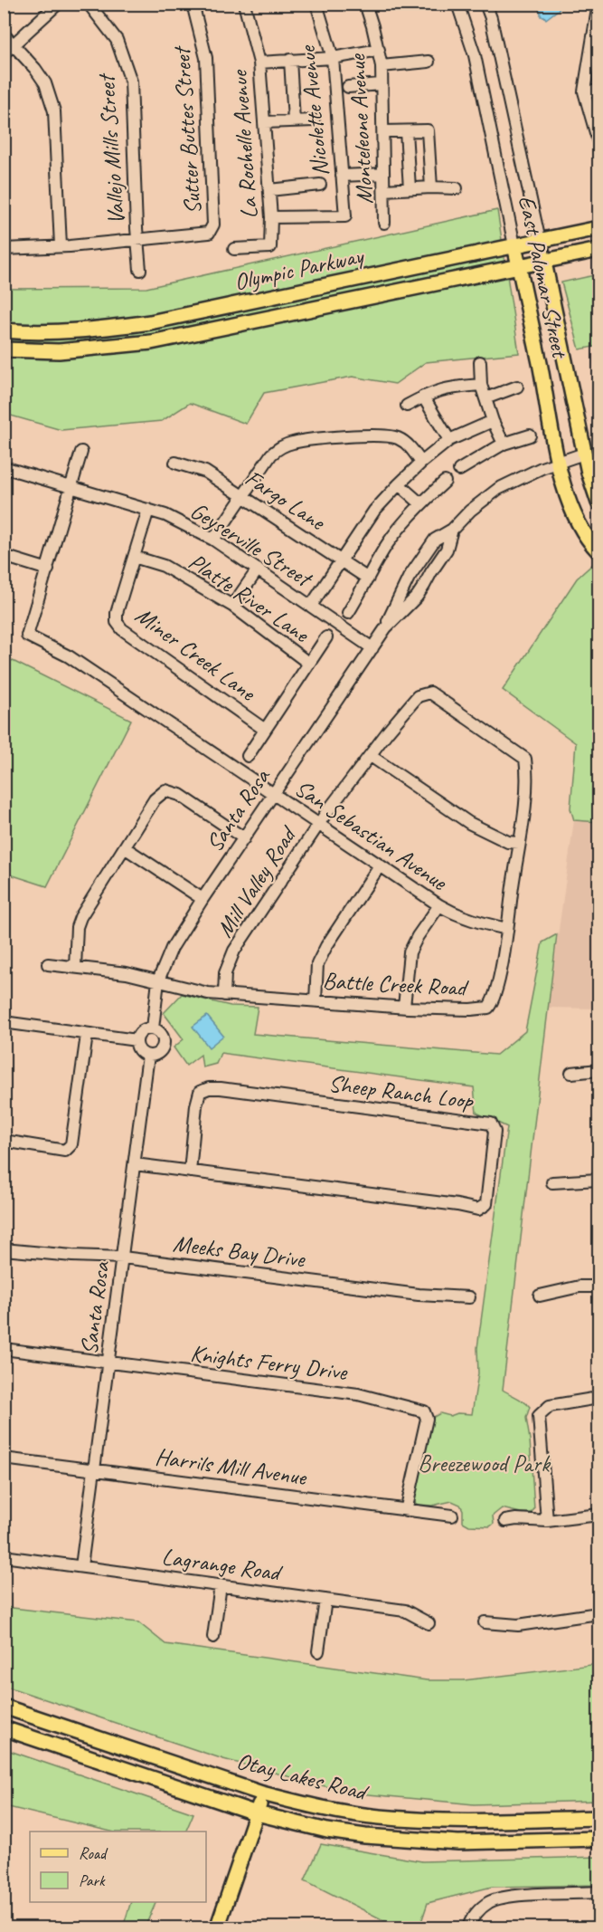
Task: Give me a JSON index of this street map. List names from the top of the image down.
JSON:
{
  "streets": {
    "main road": ["Olympic Parkway", "East Palomar Street", "Otay Lakes Road"],
    "street": [
      "Nicolette Avenue",
      "Monteleone Avenue",
      "Sutter Buttes Street",
      "La Rochelle Avenue",
      "Vallejo Mills Street",
      "Fargo Lane",
      "Geyserville Street",
      "Platte River Lane",
      "Miner Creek Lane",
      "Santa Rosa",
      "San Sebastian Avenue",
      "Mill Valley Road",
      "Battle Creek Road",
      "Sheep Ranch Loop",
      "Meeks Bay Drive",
      "Knights Ferry Drive",
      "Harrils Mill Avenue",
      "Lagrange Road"
    ]
  },
  "crossings": [
    ["Nicolette Avenue", "La Rochelle Avenue"],
    ["Sutter Buttes Street", "Vallejo Mills Street"],
    ["Olympic Parkway", "East Palomar Street"],
    ["East Palomar Street", "Santa Rosa"],
    ["Geyserville Street", "Miner Creek Lane"],
    ["Geyserville Street", "Santa Rosa"],
    ["Platte River Lane", "Miner Creek Lane"],
    ["Santa Rosa", "San Sebastian Avenue"],
    ["Santa Rosa", "Battle Creek Road"],
    ["Santa Rosa", "Sheep Ranch Loop"],
    ["Santa Rosa", "Meeks Bay Drive"],
    ["Santa Rosa", "Knights Ferry Drive"],
    ["Santa Rosa", "Harrils Mill Avenue"],
    ["Santa Rosa", "Lagrange Road"],
    ["San Sebastian Avenue", "Mill Valley Road"],
    ["San Sebastian Avenue", "Battle Creek Road"],
    ["Mill Valley Road", "Battle Creek Road"],
    ["Knights Ferry Drive", "Harrils Mill Avenue"]
  ],
  "parks": ["Breezewood Park"],
  "legend": ["Road", "Park"]
}
